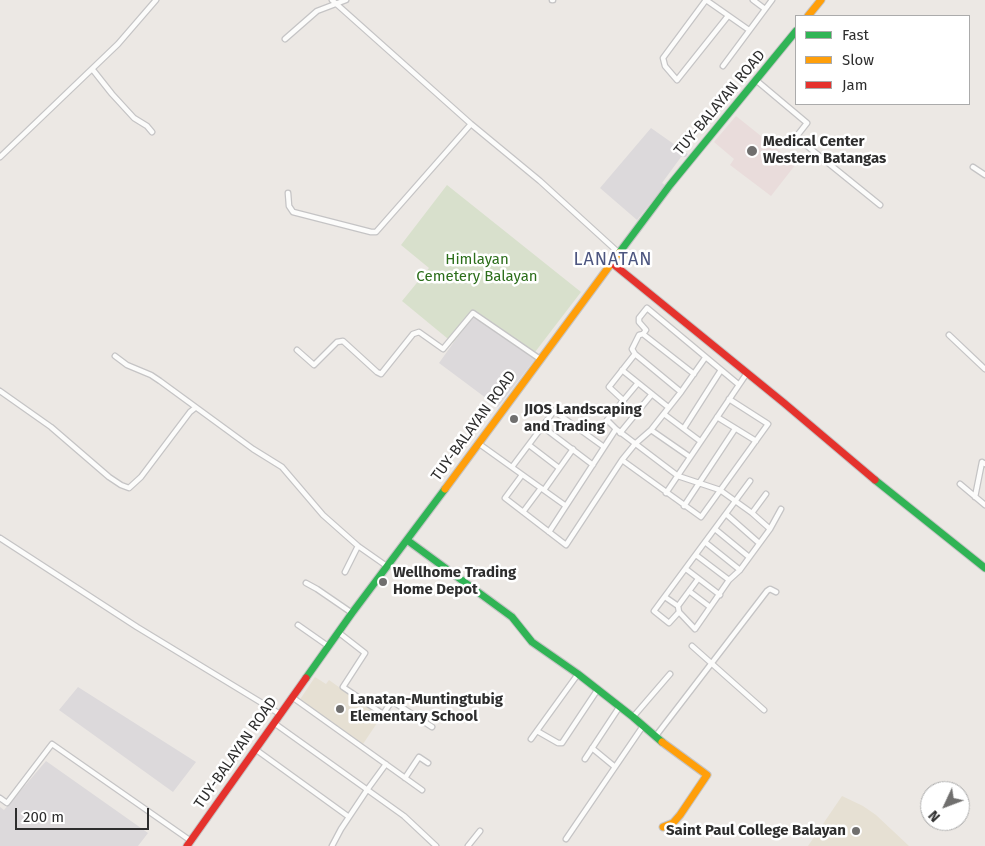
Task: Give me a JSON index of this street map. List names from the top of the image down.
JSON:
{
  "streets": {
    "main road": ["TUY-BALAYAN ROAD"]
  },
  "districts": ["LANATAN"],
  "parks": ["Himlayan Cemetery Balayan"],
  "places": [
    "Medical Center Western Batangas",
    "JIOS Landscaping and Trading",
    "Wellhome Trading Home Depot",
    "Lanatan-Muntingtubig Elementary School",
    "Saint Paul College Balayan"
  ],
  "legend": ["Fast", "Slow", "Jam"],
  "scale_bar": "200 m",
  "north": "bottom left"
}
